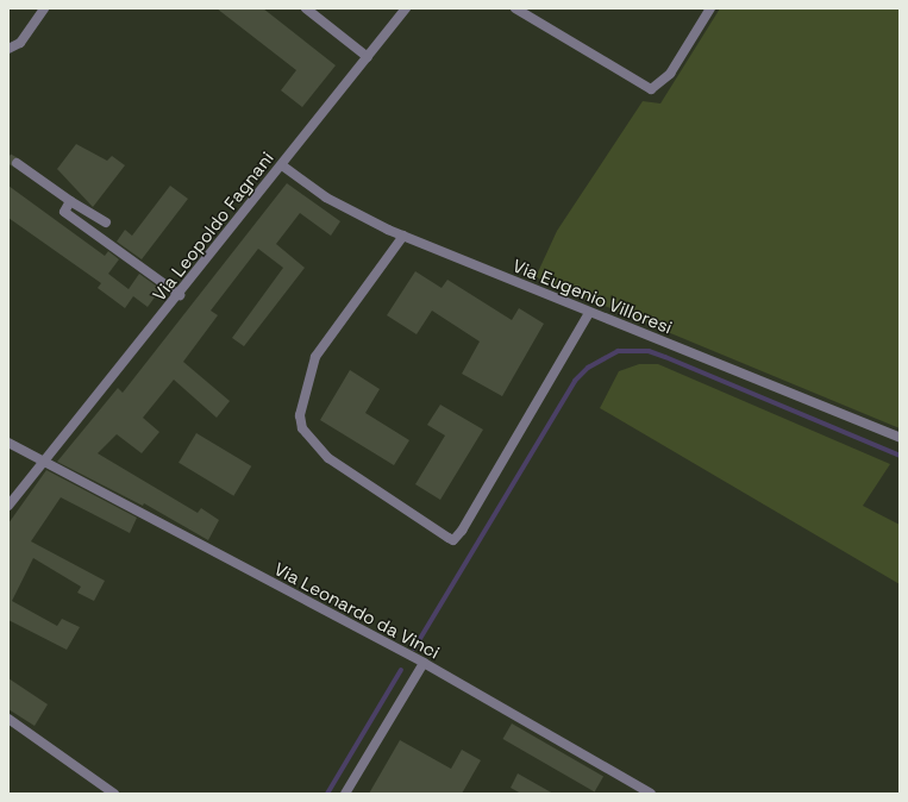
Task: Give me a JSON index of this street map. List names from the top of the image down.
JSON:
{
  "streets": {
    "street": ["Via Leopoldo Fagnani", "Via Eugenio Villoresi", "Via Leonardo da Vinci"]
  },
  "crossings": [
    ["Via Leopoldo Fagnani", "Via Eugenio Villoresi"],
    ["Via Leopoldo Fagnani", "Via Leonardo da Vinci"]
  ]
}
